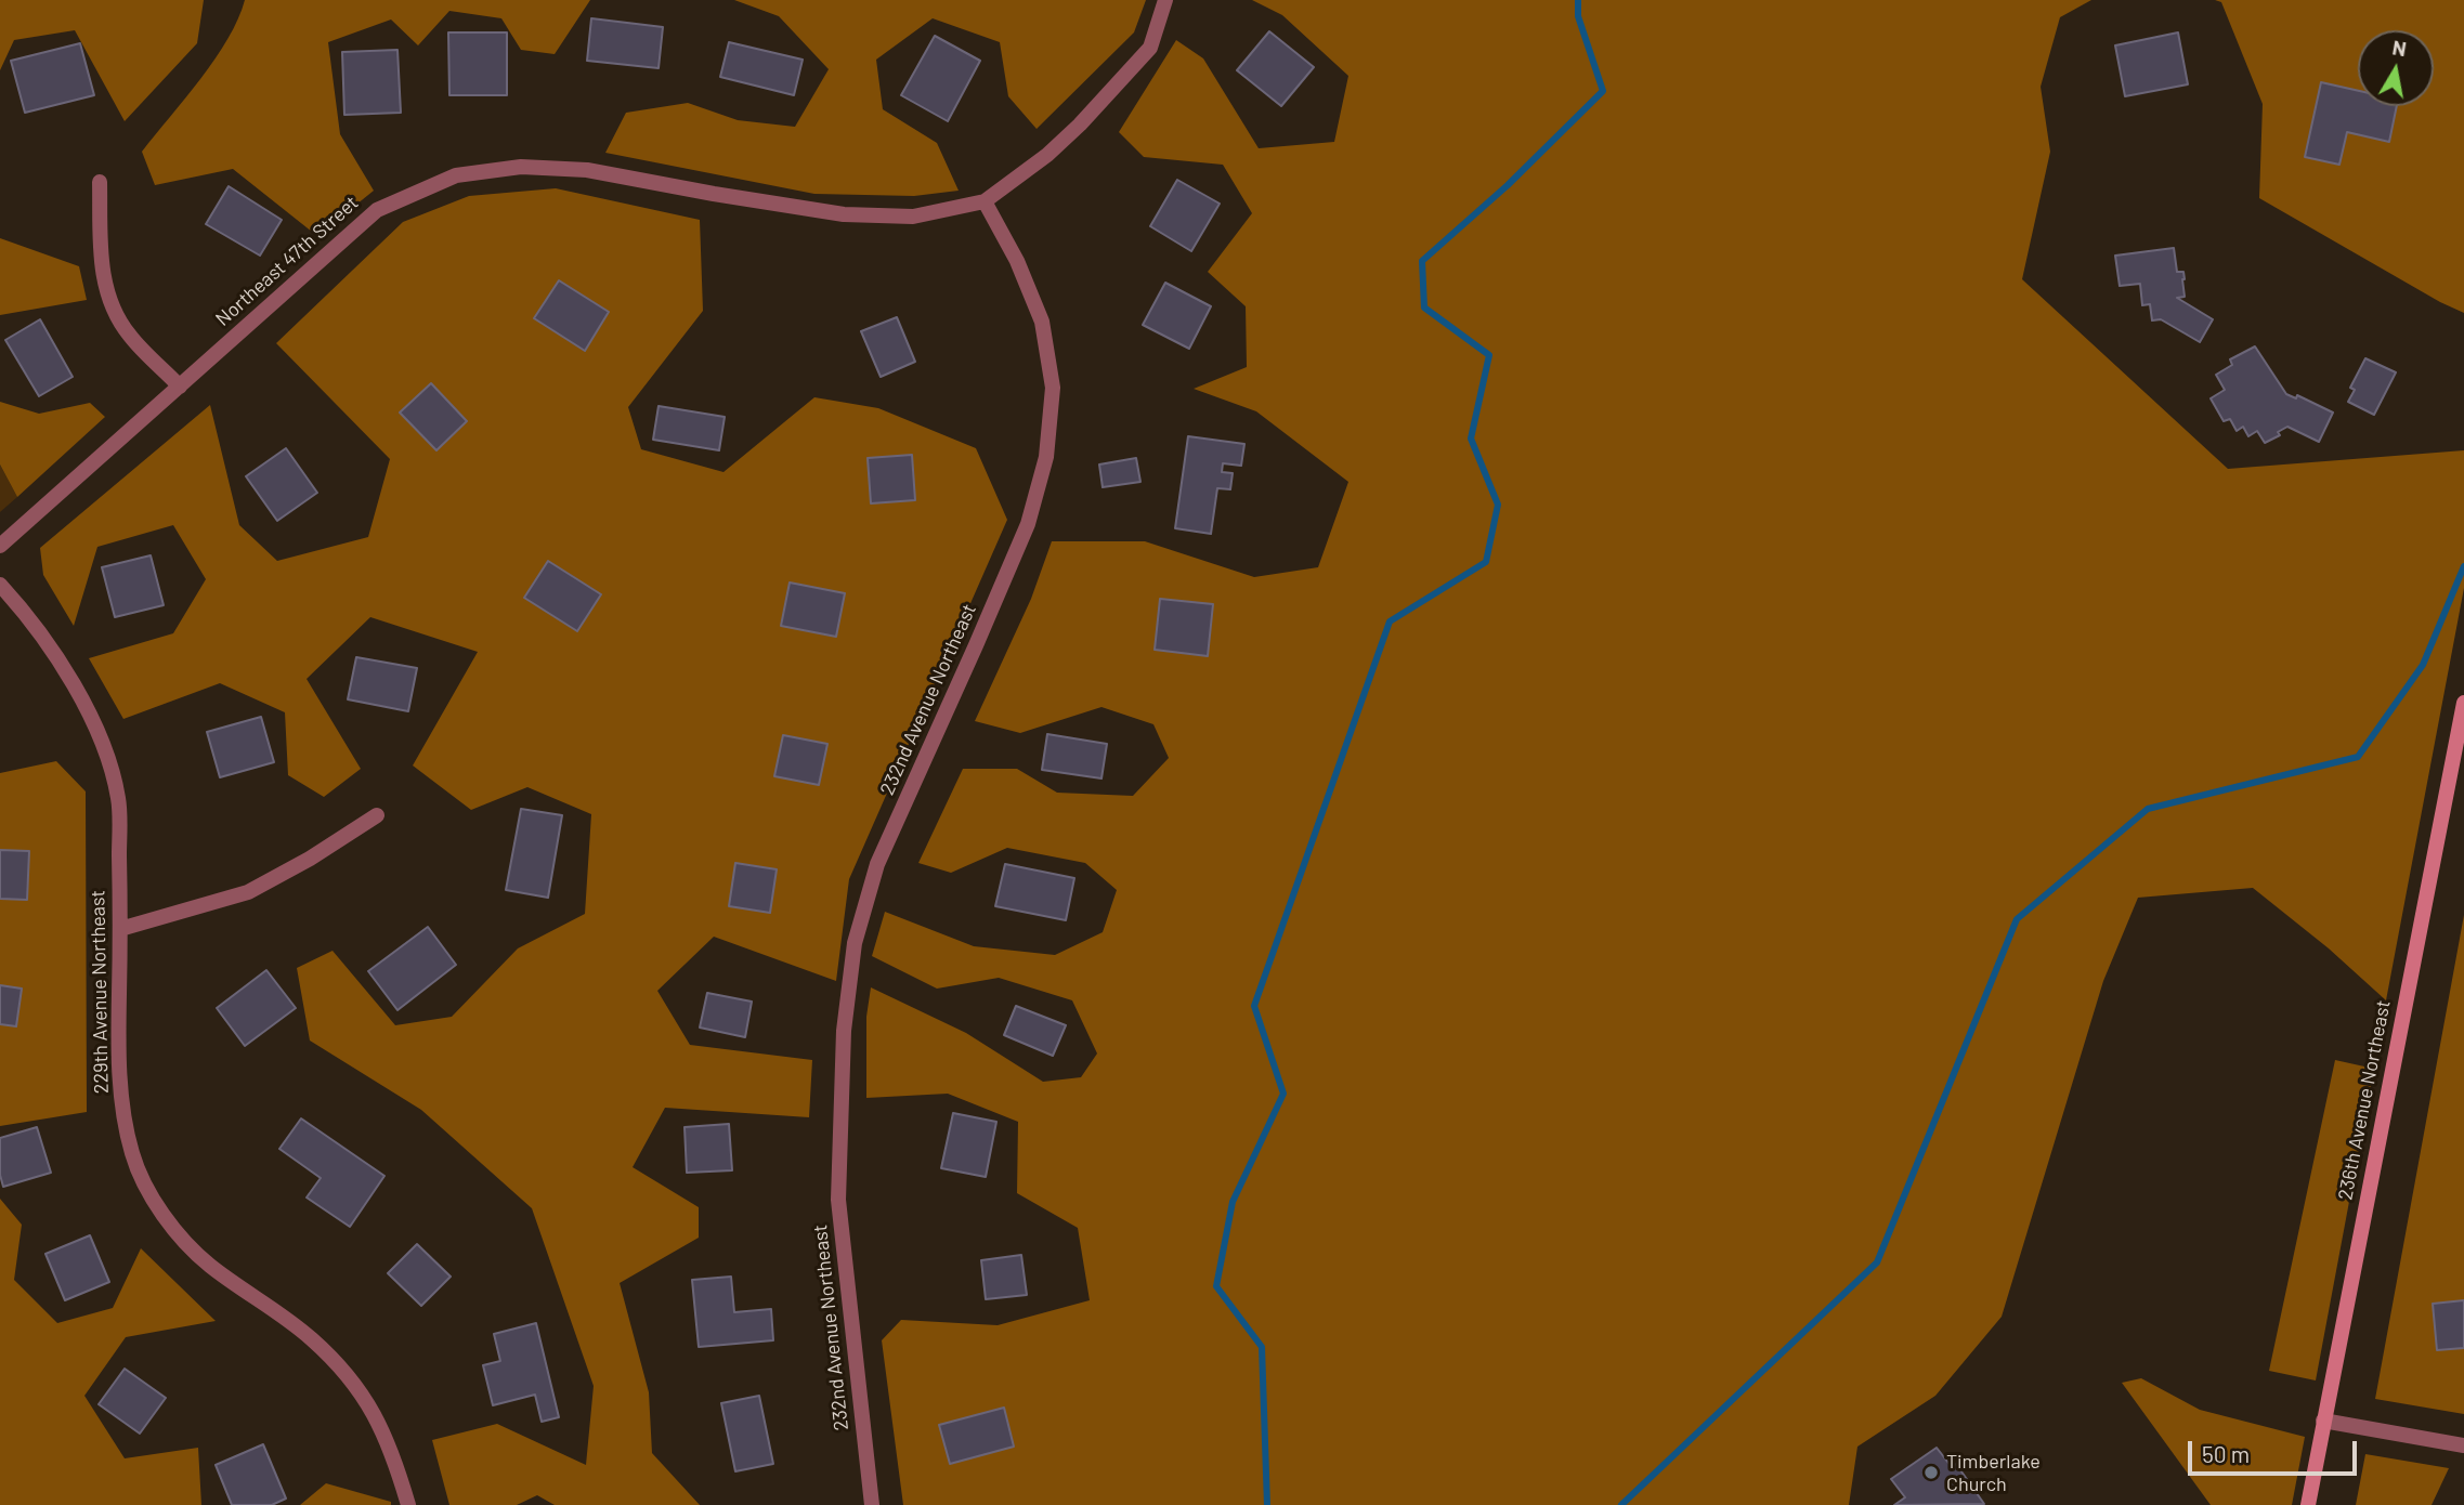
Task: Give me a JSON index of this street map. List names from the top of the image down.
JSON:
{
  "streets": {
    "street": [
      "Northeast 47th Street",
      "232nd Avenue Northeast",
      "229th Avenue Northeast",
      "236th Avenue Northeast"
    ]
  },
  "crossings": [
    ["Northeast 47th Street", "232nd Avenue Northeast"]
  ],
  "places": ["Timberlake Church"],
  "scale_bar": "50 m",
  "north": "top"
}
